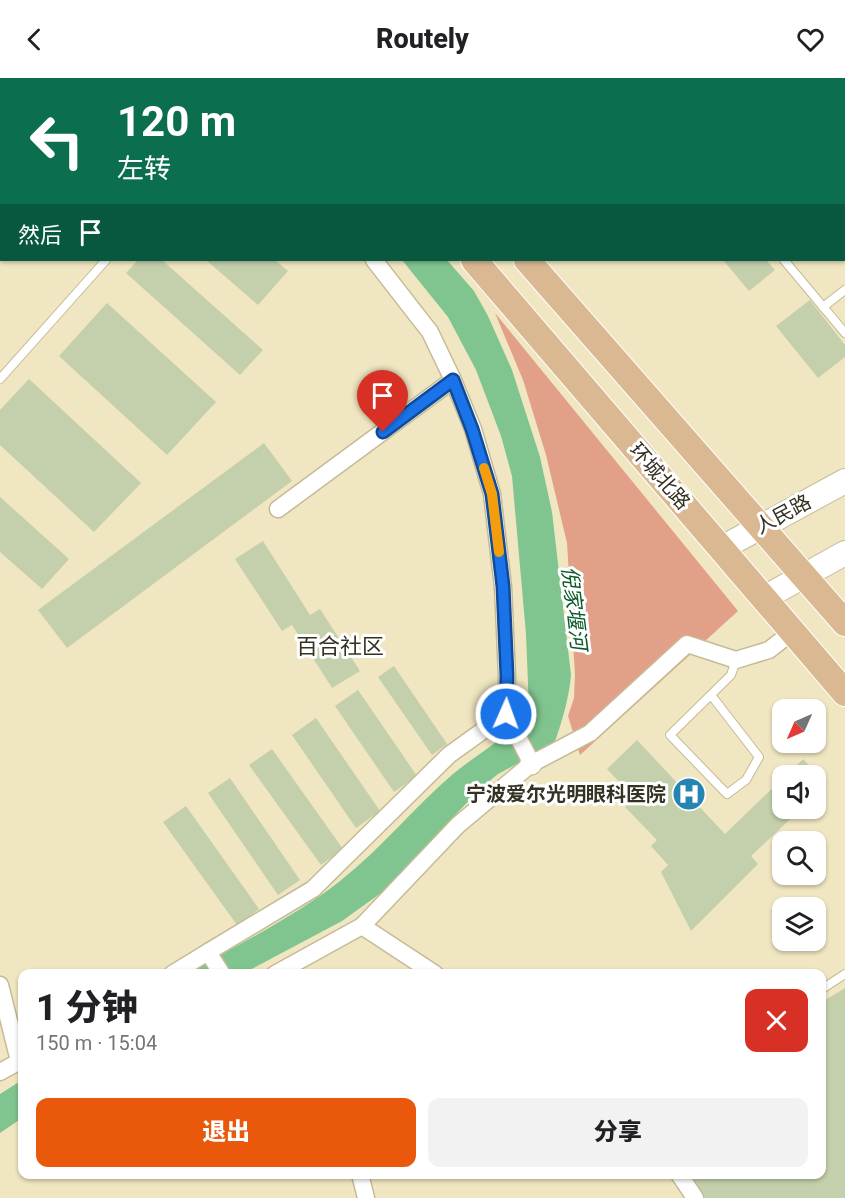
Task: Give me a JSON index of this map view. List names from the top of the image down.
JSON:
{
  "streets": {
    "main road": ["环城北路", "人民路"]
  },
  "crossings": [
    ["环城北路", "人民路"]
  ],
  "districts": ["百合社区"],
  "water": ["倪家堰河"],
  "places": {
    "hospital": ["宁波爱尔光明眼科医院"]
  },
  "north": "bottom left",
  "page": {
    "header": "Routely",
    "turn": ["120 m", "左转"],
    "then": "然后",
    "heading": ["1 分钟", "150 m · 15:04"],
    "buttons": ["退出", "分享"]
  }
}
